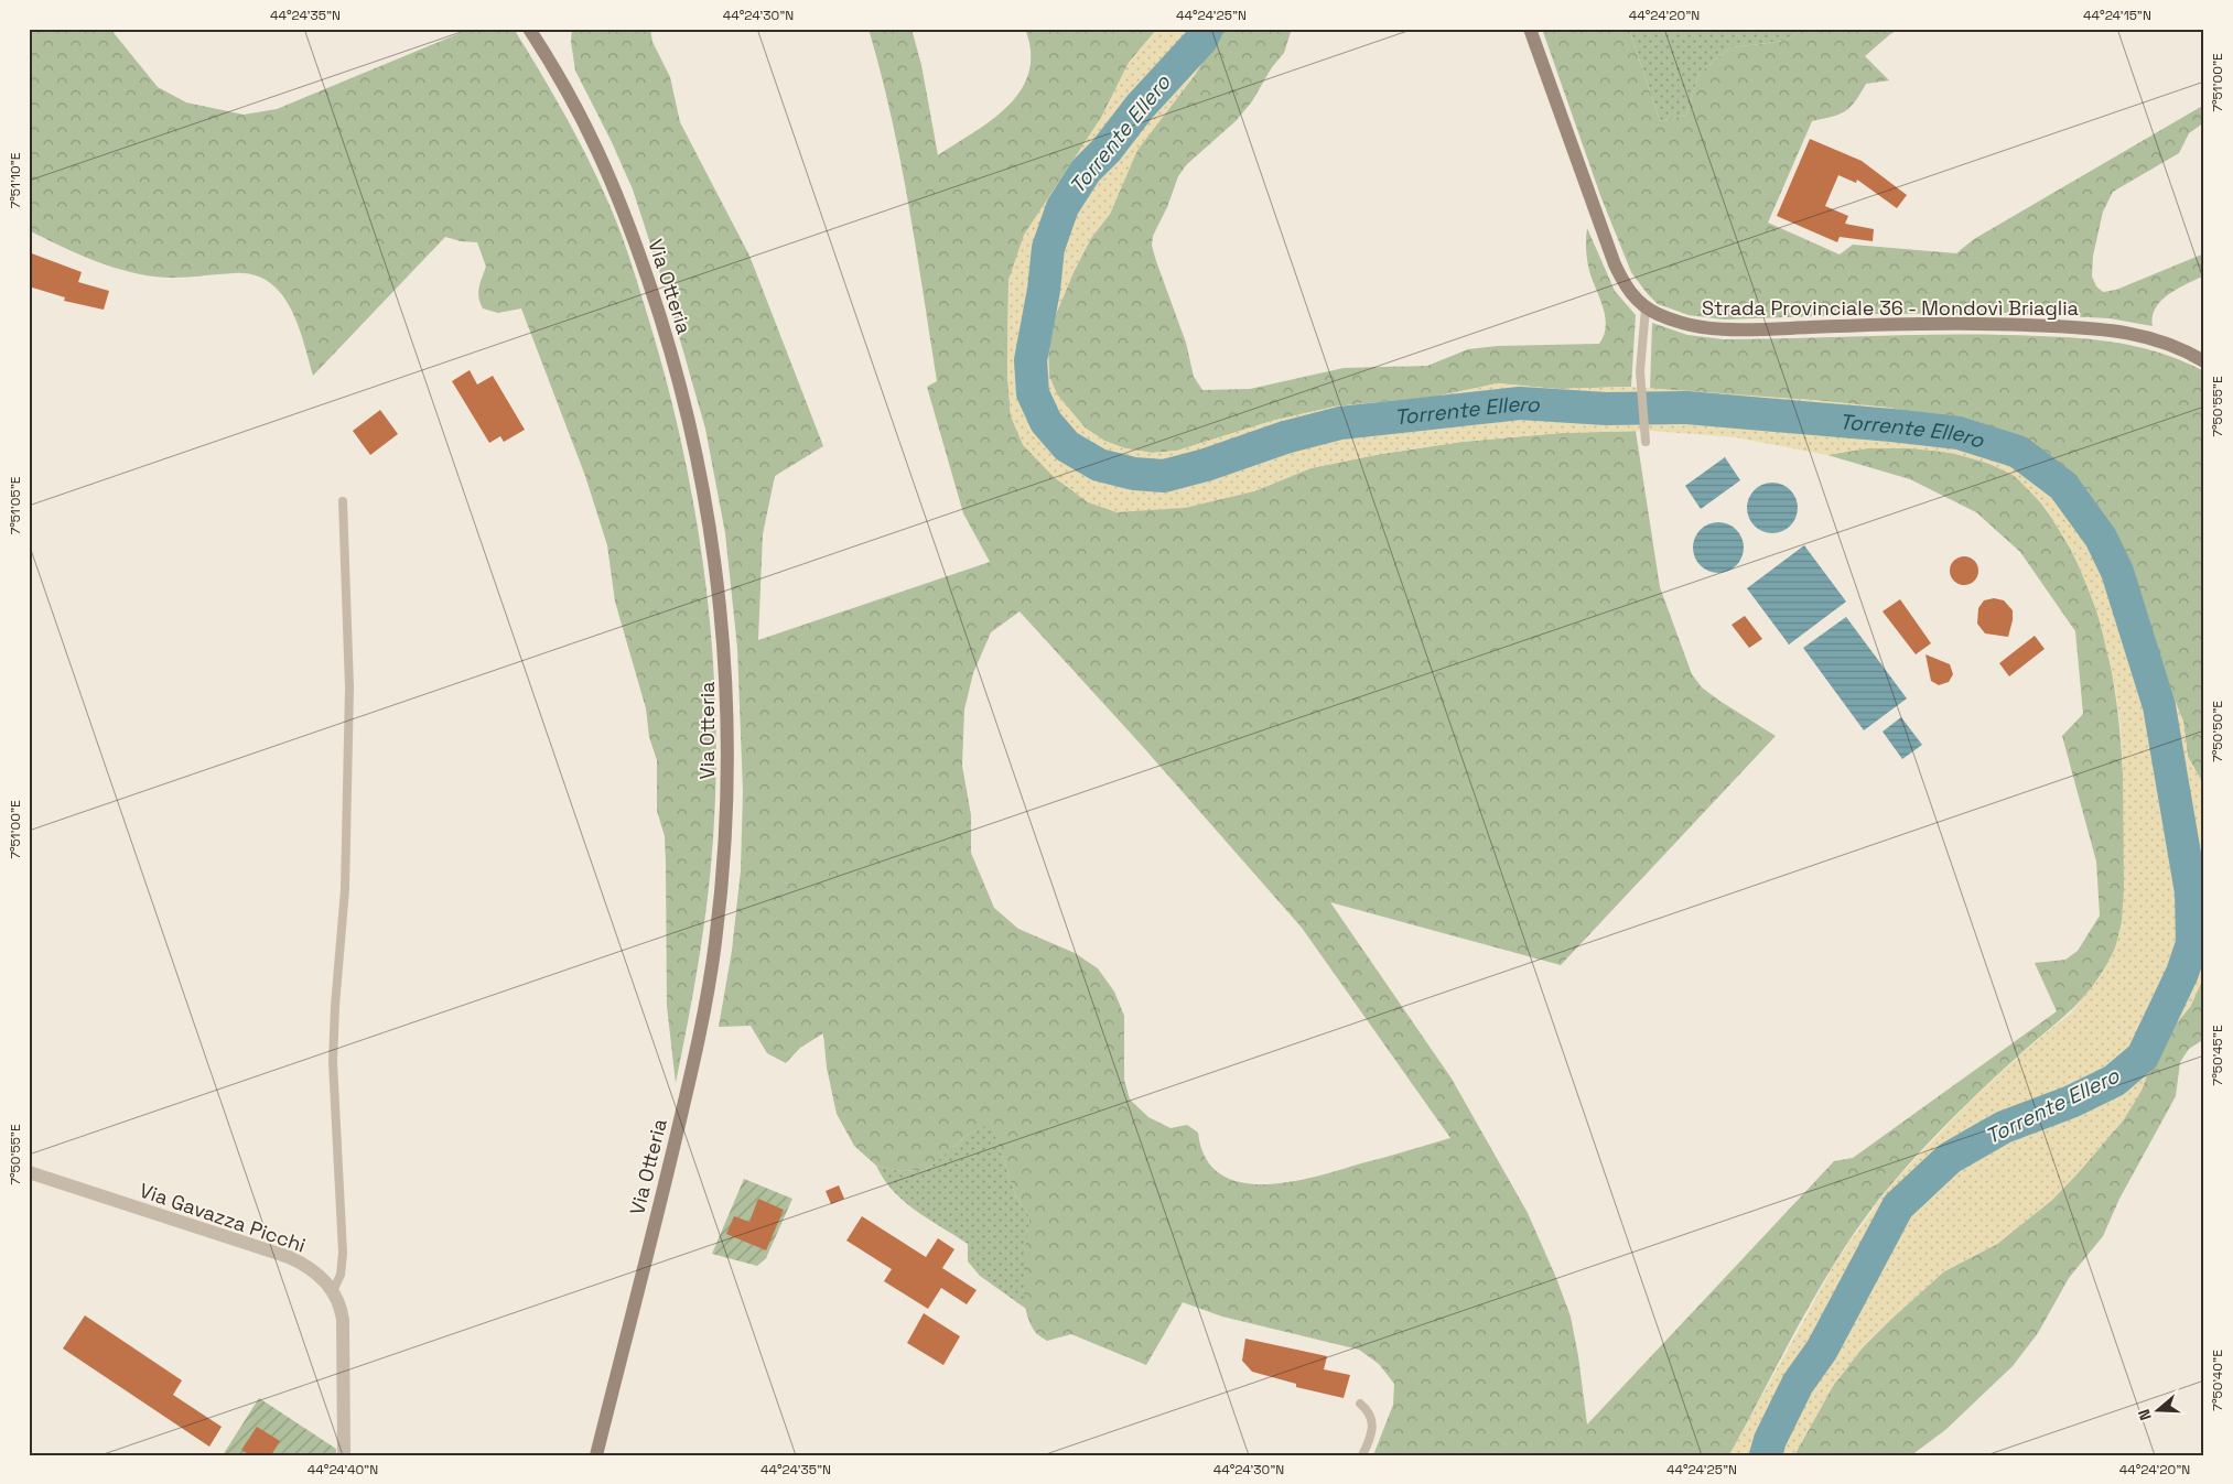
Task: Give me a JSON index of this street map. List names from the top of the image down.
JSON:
{
  "streets": {
    "main road": ["Via Otteria", "Strada Provinciale 36 - Mondovì Briaglia"],
    "street": ["Via Gavazza Picchi"]
  },
  "water": ["Torrente Ellero"],
  "north": "left",
  "coordinates": [
    "44°24'35\"N",
    "44°24'30\"N",
    "44°24'25\"N",
    "44°24'20\"N",
    "44°24'15\"N",
    "7°51'00\"E",
    "7°51'10\"E",
    "7°50'55\"E",
    "7°51'05\"E",
    "7°50'50\"E",
    "7°50'45\"E",
    "7°50'40\"E",
    "44°24'40\"N"
  ]
}
